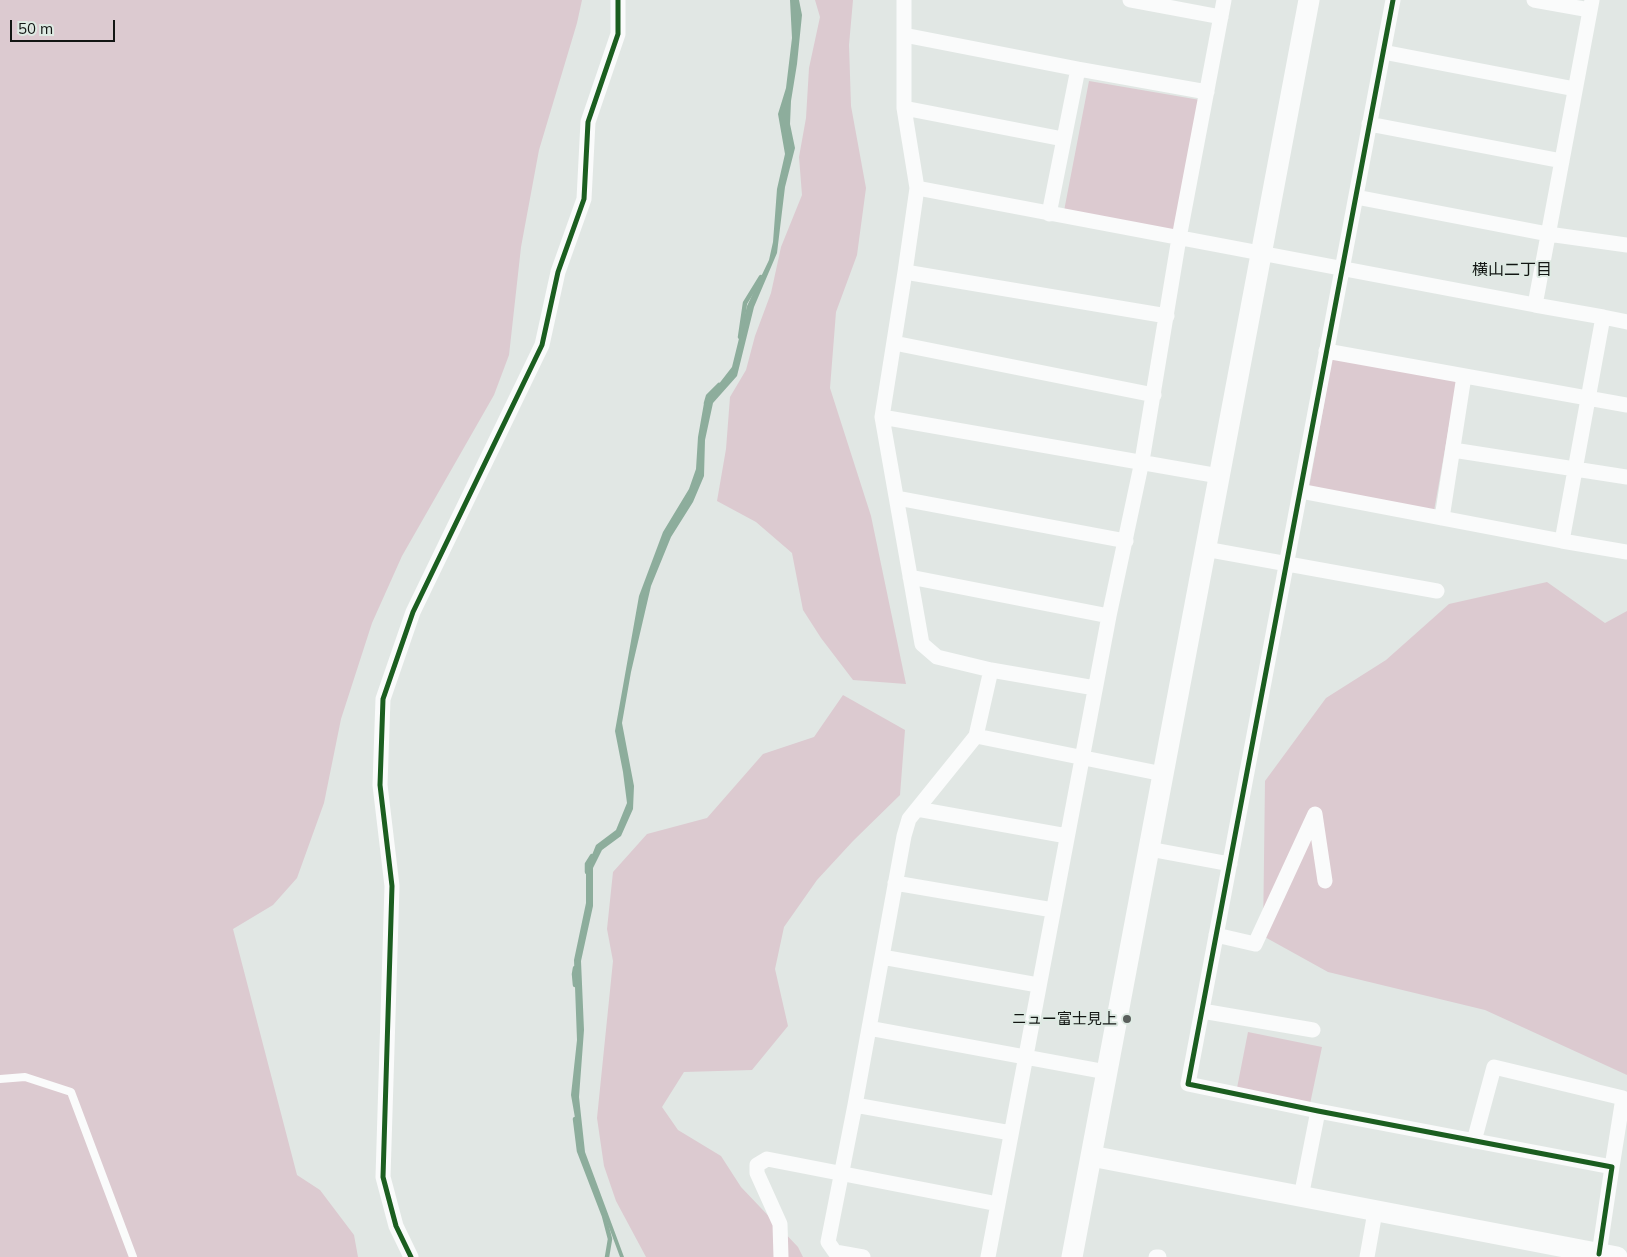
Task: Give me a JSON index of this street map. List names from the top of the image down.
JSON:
{
  "districts": ["横山二丁目"],
  "places": ["ニュー富士見上"],
  "scale_bar": "50 m"
}
